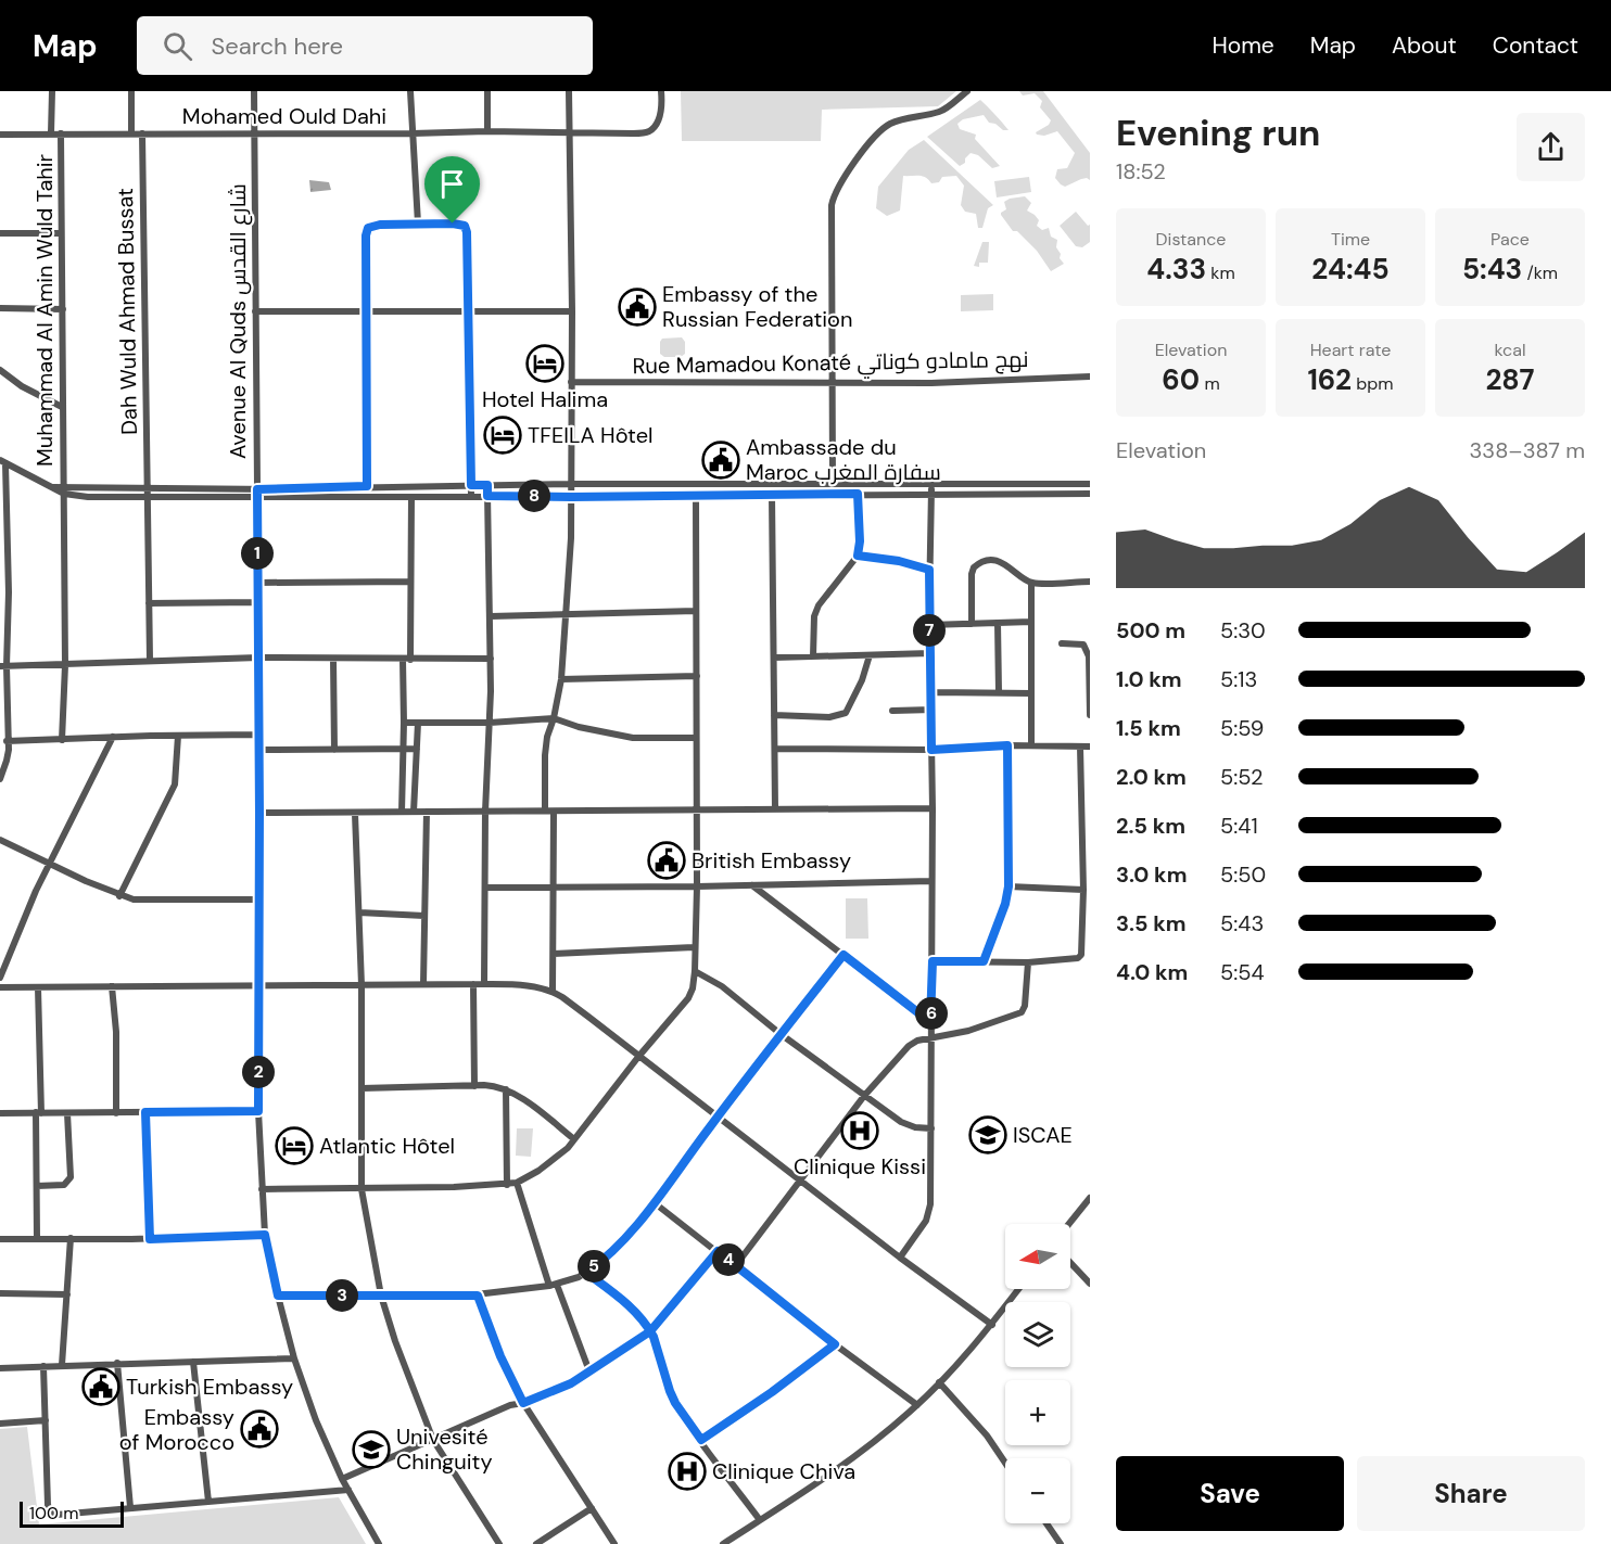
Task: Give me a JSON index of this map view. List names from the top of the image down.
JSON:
{
  "streets": {
    "street": [
      "Mohamed Ould Dahi",
      "Muhammad Al Amin Wuld Tahir",
      "Dah Wuld Ahmad Bussat",
      "Avenue Al Quds شارع القدس",
      "Rue Mamadou Konaté نهج مامادو كوناتي"
    ]
  },
  "crossings": [
    ["Mohamed Ould Dahi", "Muhammad Al Amin Wuld Tahir"],
    ["Mohamed Ould Dahi", "Dah Wuld Ahmad Bussat"],
    ["Mohamed Ould Dahi", "Avenue Al Quds شارع القدس"]
  ],
  "places": {
    "public building": [
      "Embassy of the Russian Federation",
      "Ambassade du Maroc سفارة المغرب",
      "British Embassy",
      "Turkish Embassy",
      "Embassy of Morocco"
    ],
    "hotel": ["Hotel Halima", "TFEILA Hôtel", "Atlantic Hôtel"],
    "hospital": ["Clinique Kissi", "Clinique Chiva"],
    "school or university": ["ISCAE", "Univesité Chinguity"]
  },
  "scale_bar": "100 m",
  "north": "left",
  "page": {
    "header": "Map",
    "search": "Search here",
    "nav": [
      "Home",
      "Map",
      "About",
      "Contact"
    ],
    "heading": ["Evening run", "18:52"],
    "stats": [
      ["Distance", "4.33 km"],
      ["Time", "24:45"],
      ["Pace", "5:43 /km"],
      ["Elevation", "60 m"],
      ["Heart rate", "162 bpm"],
      ["kcal", "287"]
    ],
    "chart": ["Elevation", "338–387 m"],
    "pins": [
      "8",
      "1",
      "7",
      "6",
      "2",
      "4",
      "5",
      "3"
    ],
    "list": [
      {
        "name": "500 m",
        "note": "5:30"
      },
      {
        "name": "1.0 km",
        "note": "5:13"
      },
      {
        "name": "1.5 km",
        "note": "5:59"
      },
      {
        "name": "2.0 km",
        "note": "5:52"
      },
      {
        "name": "2.5 km",
        "note": "5:41"
      },
      {
        "name": "3.0 km",
        "note": "5:50"
      },
      {
        "name": "3.5 km",
        "note": "5:43"
      },
      {
        "name": "4.0 km",
        "note": "5:54"
      }
    ],
    "map_buttons": ["+", "−"],
    "buttons": ["Save", "Share"],
    "scale": "100 m"
  }
}
